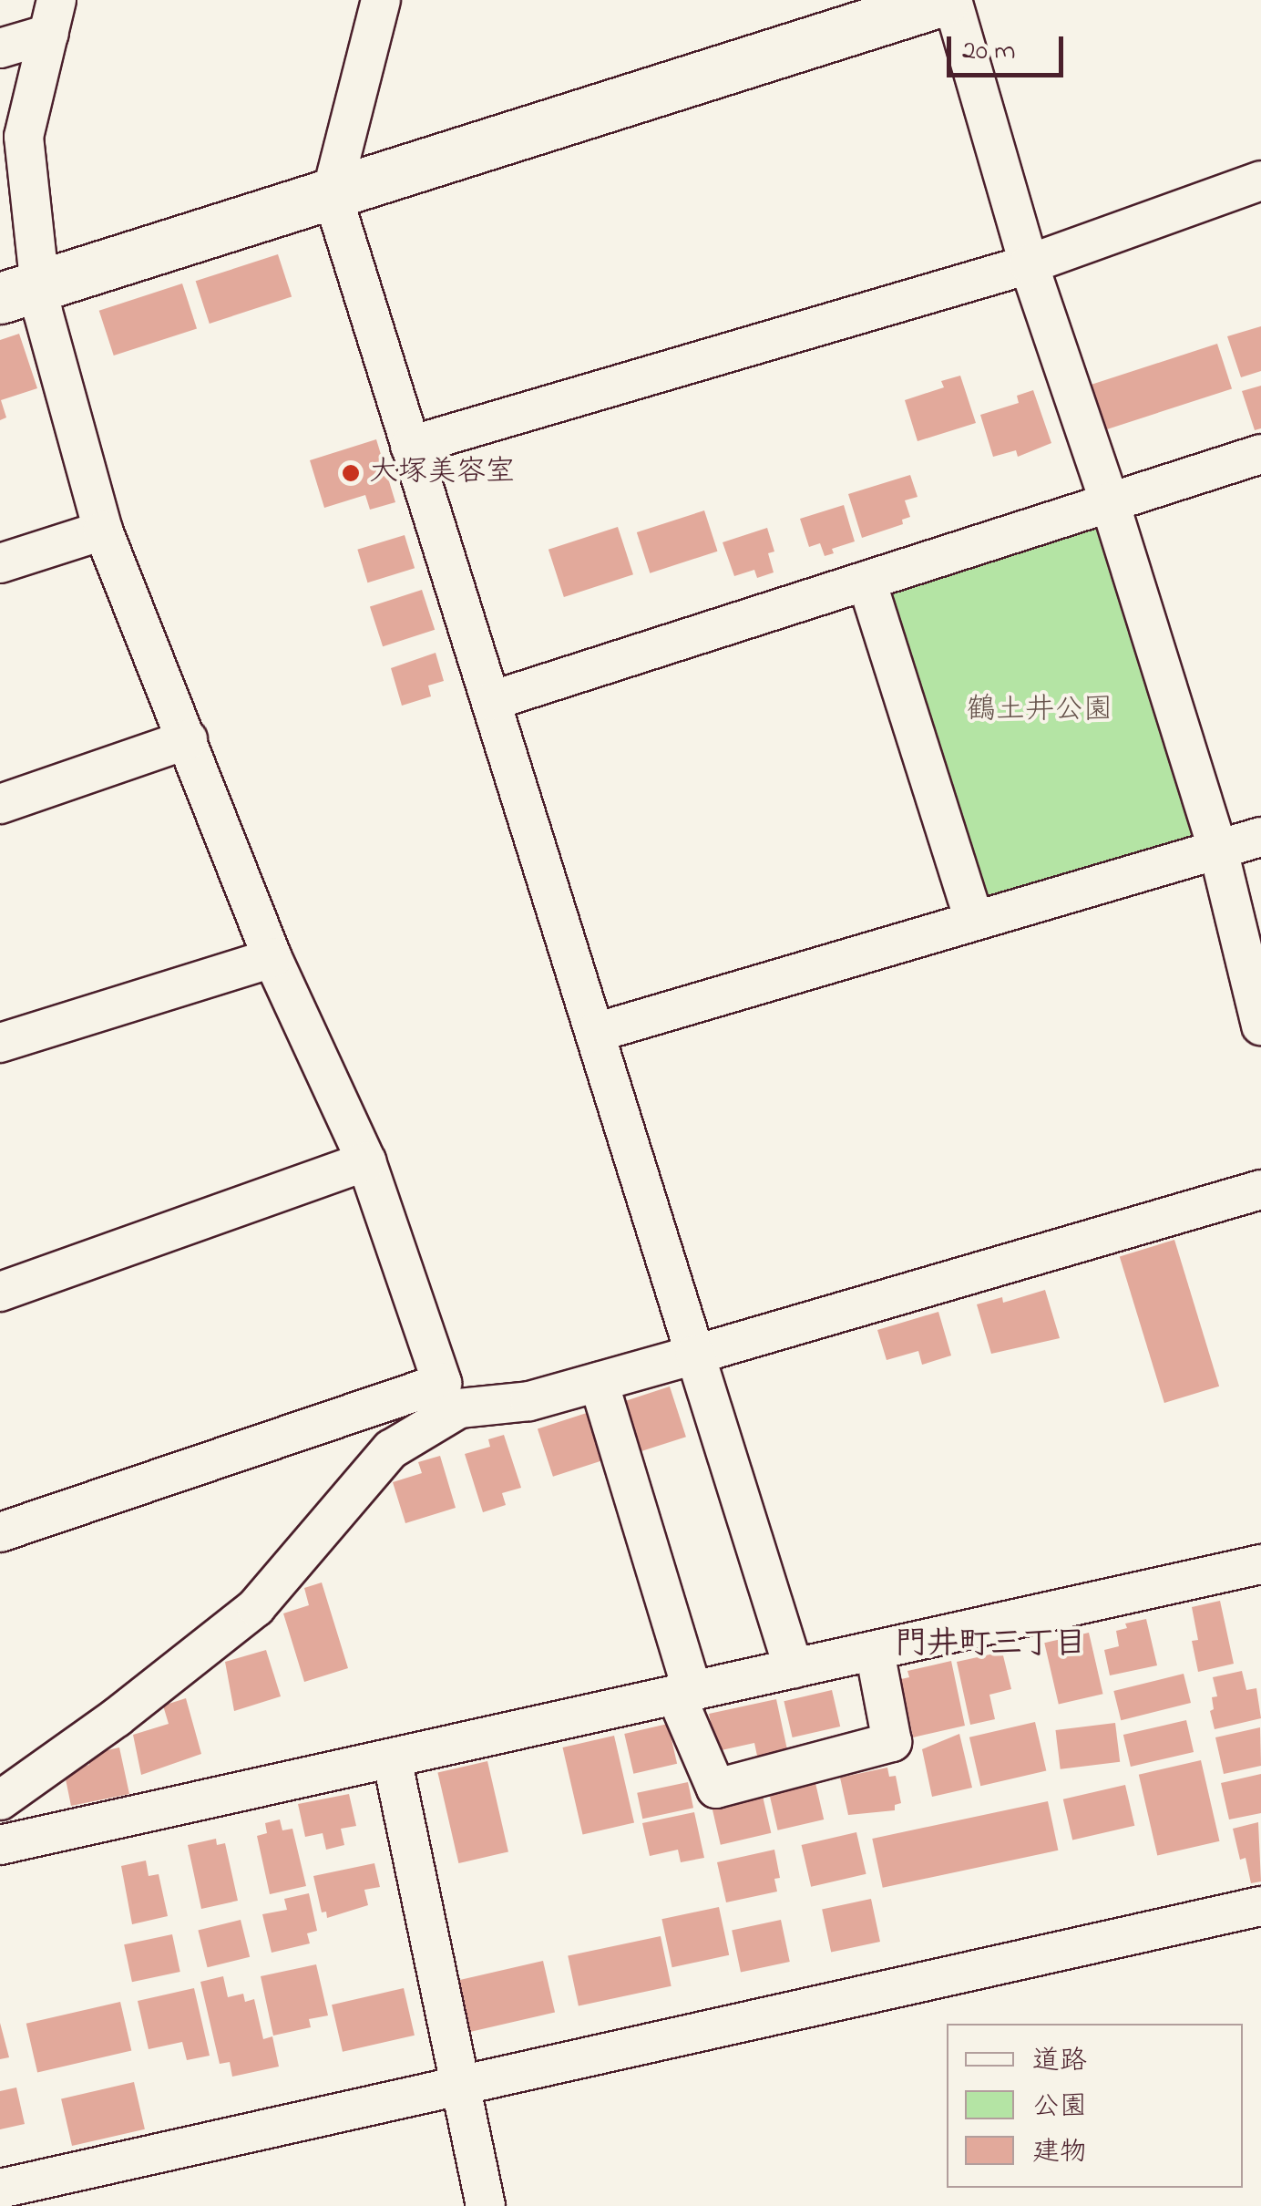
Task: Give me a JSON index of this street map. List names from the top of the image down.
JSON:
{
  "districts": ["門井町三丁目"],
  "parks": ["鶴土井公園"],
  "places": ["大塚美容室"],
  "legend": ["道路", "公園", "建物"],
  "scale_bar": "20 m"
}
